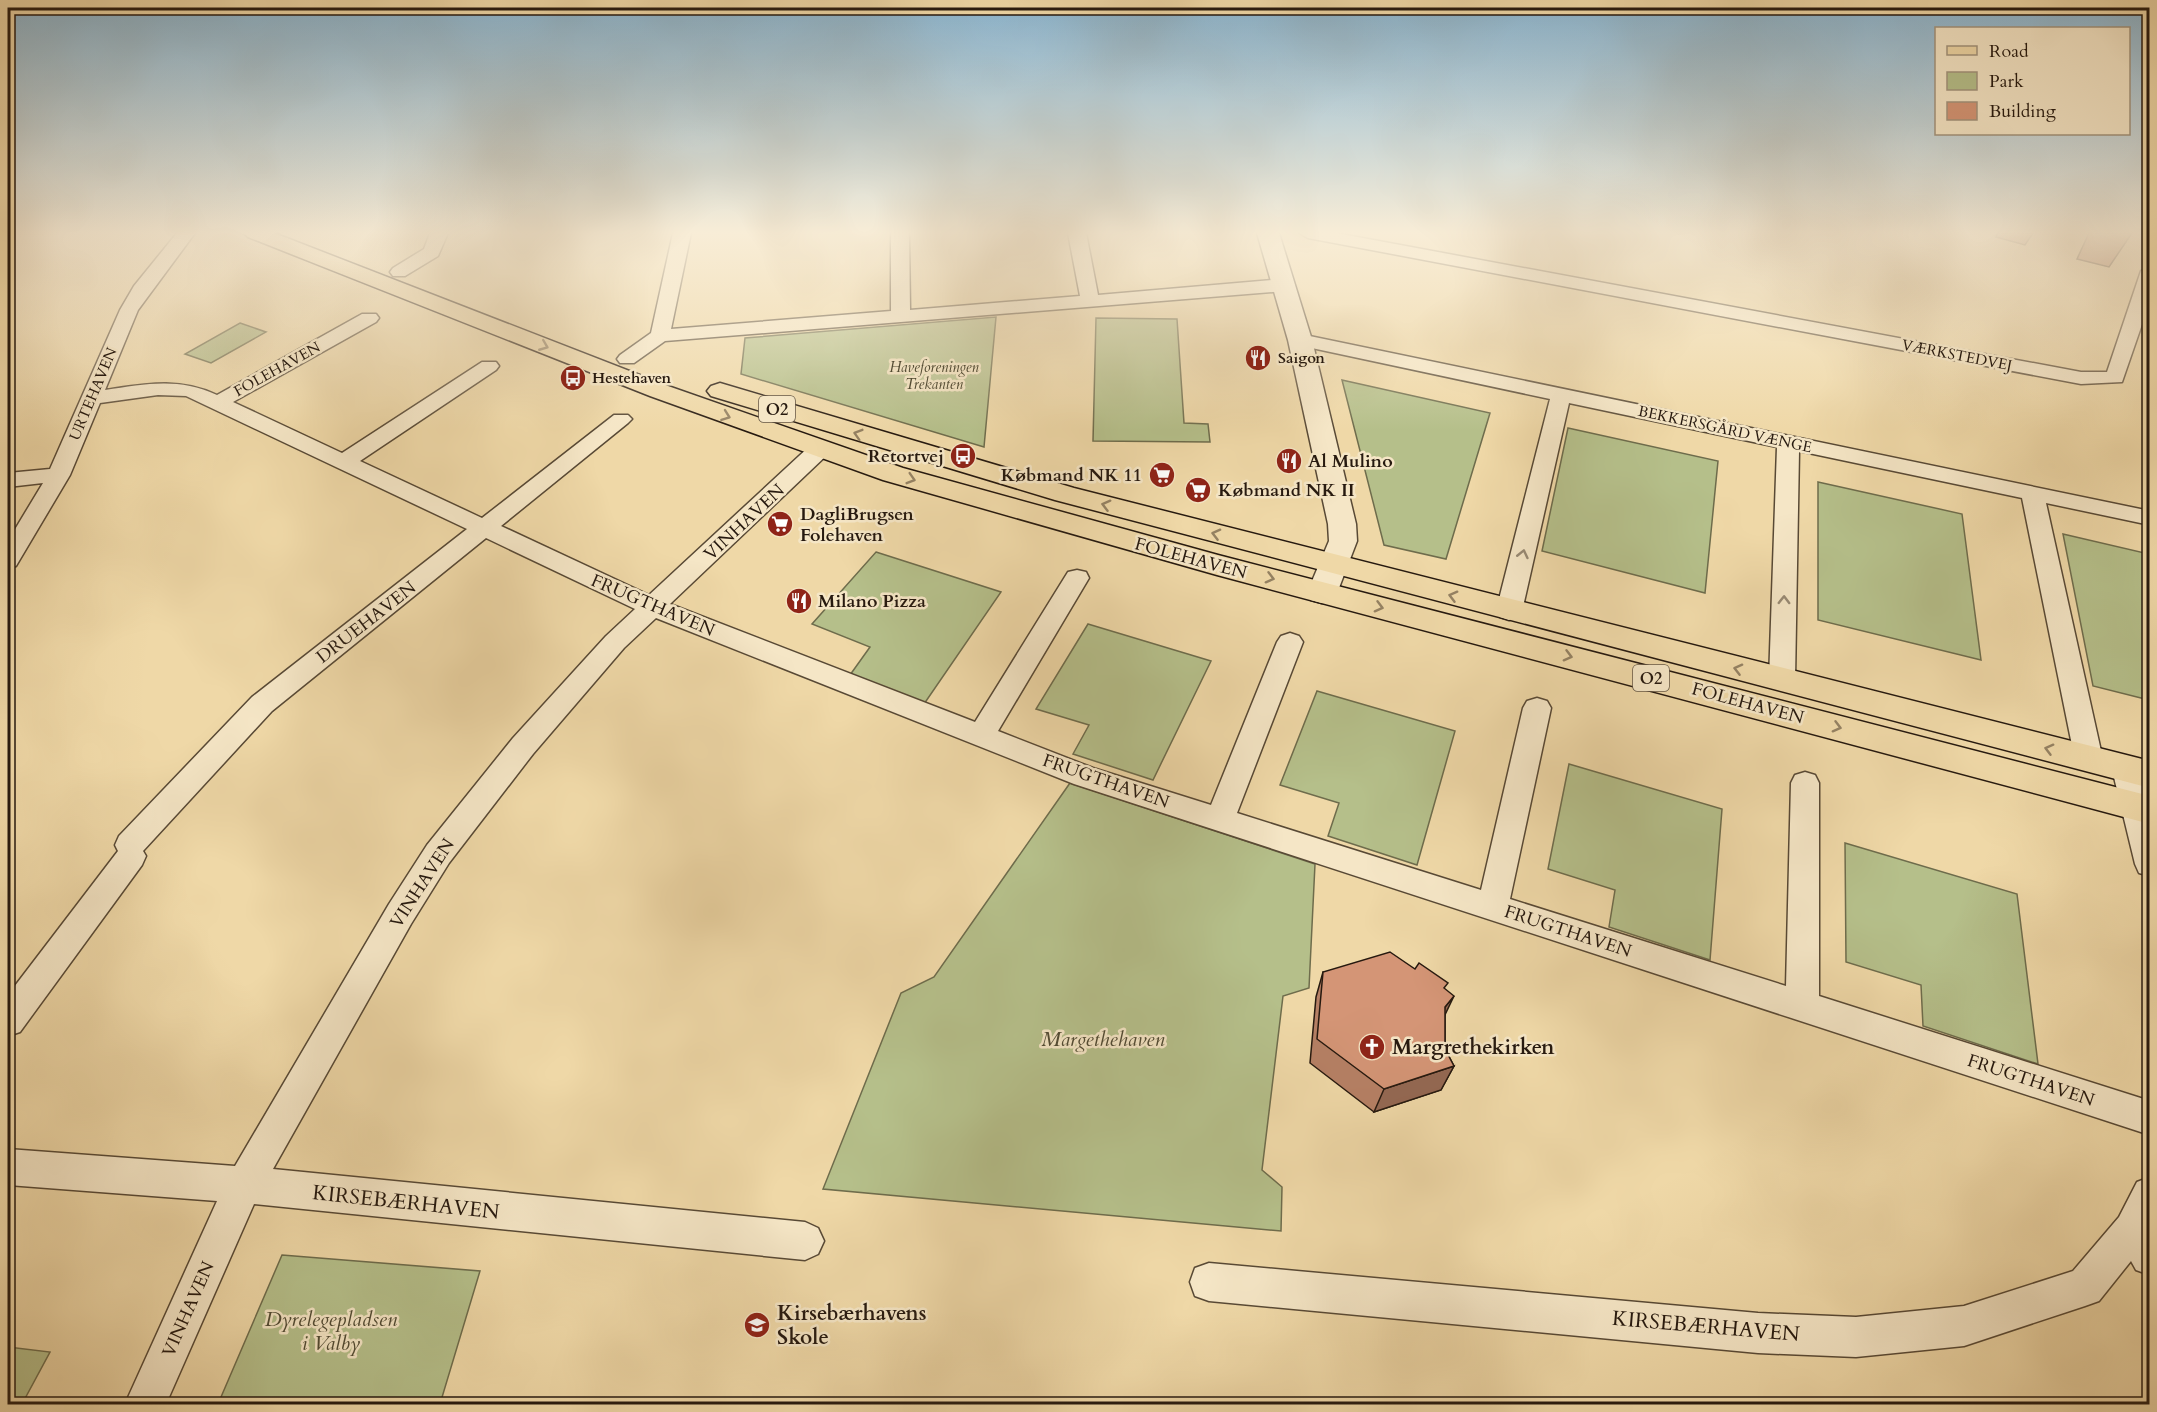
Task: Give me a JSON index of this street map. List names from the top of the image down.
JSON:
{
  "streets": {
    "main road": ["FOLEHAVEN", "O2"],
    "street": [
      "VÆRKSTEDVEJ",
      "URTEHAVEN",
      "BEKKERSGÅRD VÆNGE",
      "VINHAVEN",
      "FRUGTHAVEN",
      "DRUEHAVEN",
      "KIRSEBÆRHAVEN"
    ]
  },
  "crossings": [
    ["FOLEHAVEN", "BEKKERSGÅRD VÆNGE"],
    ["FOLEHAVEN", "VINHAVEN"],
    ["FOLEHAVEN", "FRUGTHAVEN"],
    ["URTEHAVEN", "FRUGTHAVEN"],
    ["VINHAVEN", "FRUGTHAVEN"],
    ["VINHAVEN", "KIRSEBÆRHAVEN"],
    ["FRUGTHAVEN", "DRUEHAVEN"]
  ],
  "parks": ["Haveforeningen Trekanten", "Margethehaven", "Dyrelegepladsen i Valby"],
  "places": {
    "restaurant": ["Saigon", "Al Mulino", "Milano Pizza"],
    "bus stop": ["Hestehaven", "Retortvej"],
    "supermarket": ["Købmand NK 11", "Købmand NK II", "DagliBrugsen Folehaven"],
    "church": ["Margrethekirken"],
    "school or university": ["Kirsebærhavens Skole"]
  },
  "legend": ["Road", "Park", "Building"]
}
